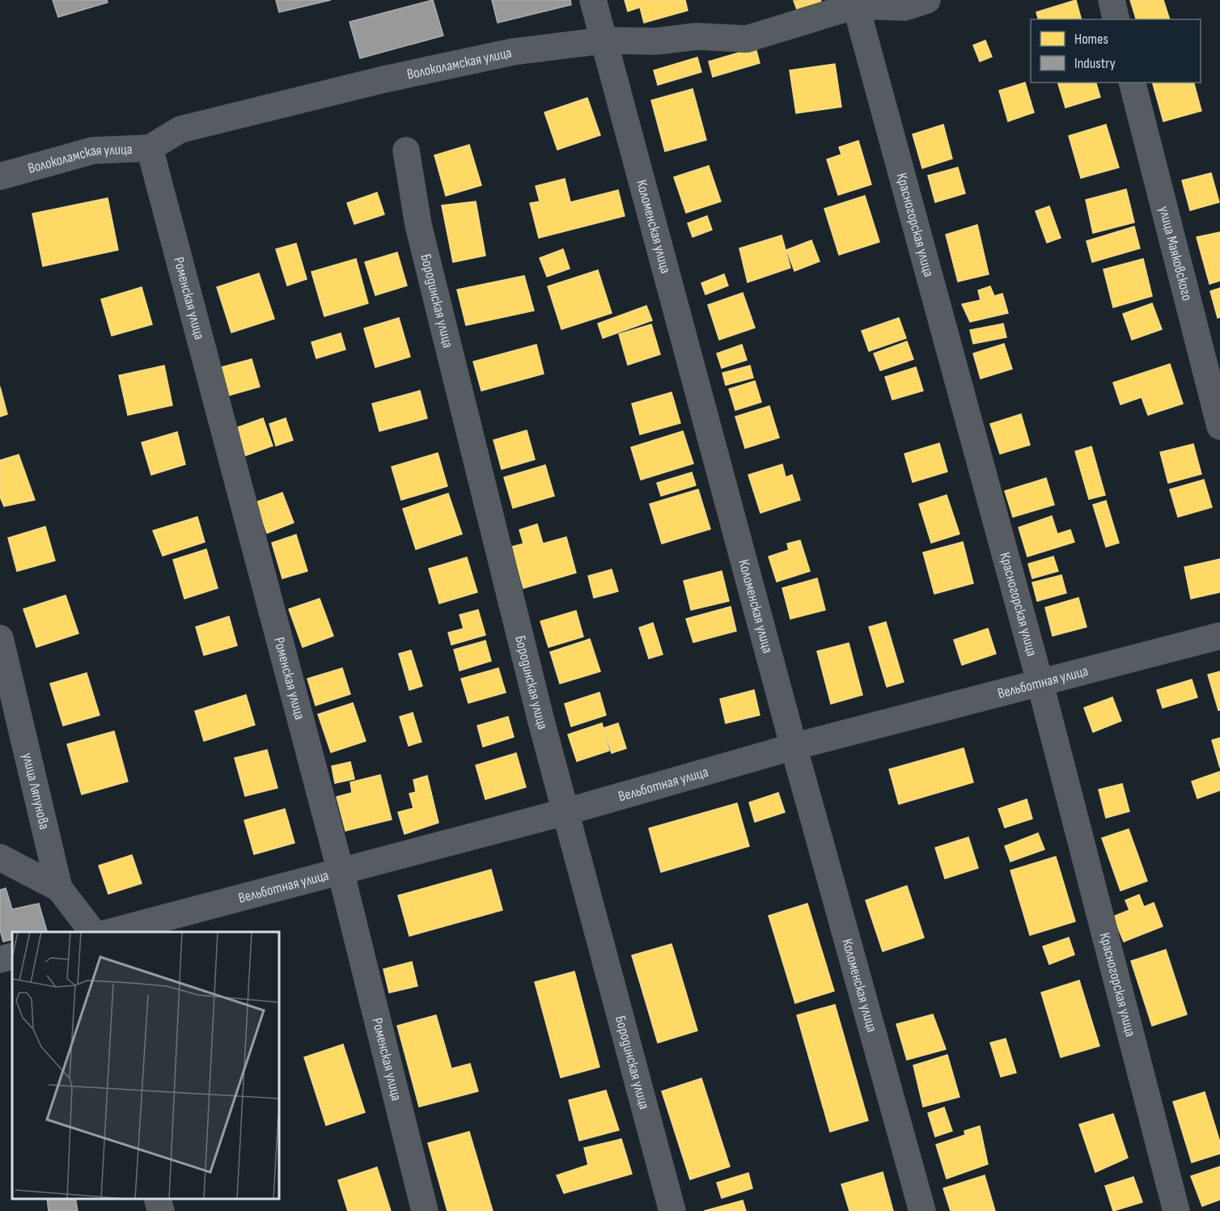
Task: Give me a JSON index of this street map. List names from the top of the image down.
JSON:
{
  "streets": {
    "street": [
      "Волоколамская улица",
      "Красногорская улица",
      "Коломенская улица",
      "улица Маяковского",
      "Роменская улица",
      "Бородинская улица",
      "Вельботная улица",
      "улица Ляпунова"
    ]
  },
  "crossings": [
    ["Волоколамская улица", "Красногорская улица"],
    ["Волоколамская улица", "Коломенская улица"],
    ["Волоколамская улица", "Роменская улица"],
    ["Красногорская улица", "Вельботная улица"],
    ["Коломенская улица", "Вельботная улица"],
    ["Роменская улица", "Вельботная улица"],
    ["Бородинская улица", "Вельботная улица"]
  ],
  "legend": ["Homes", "Industry"]
}
